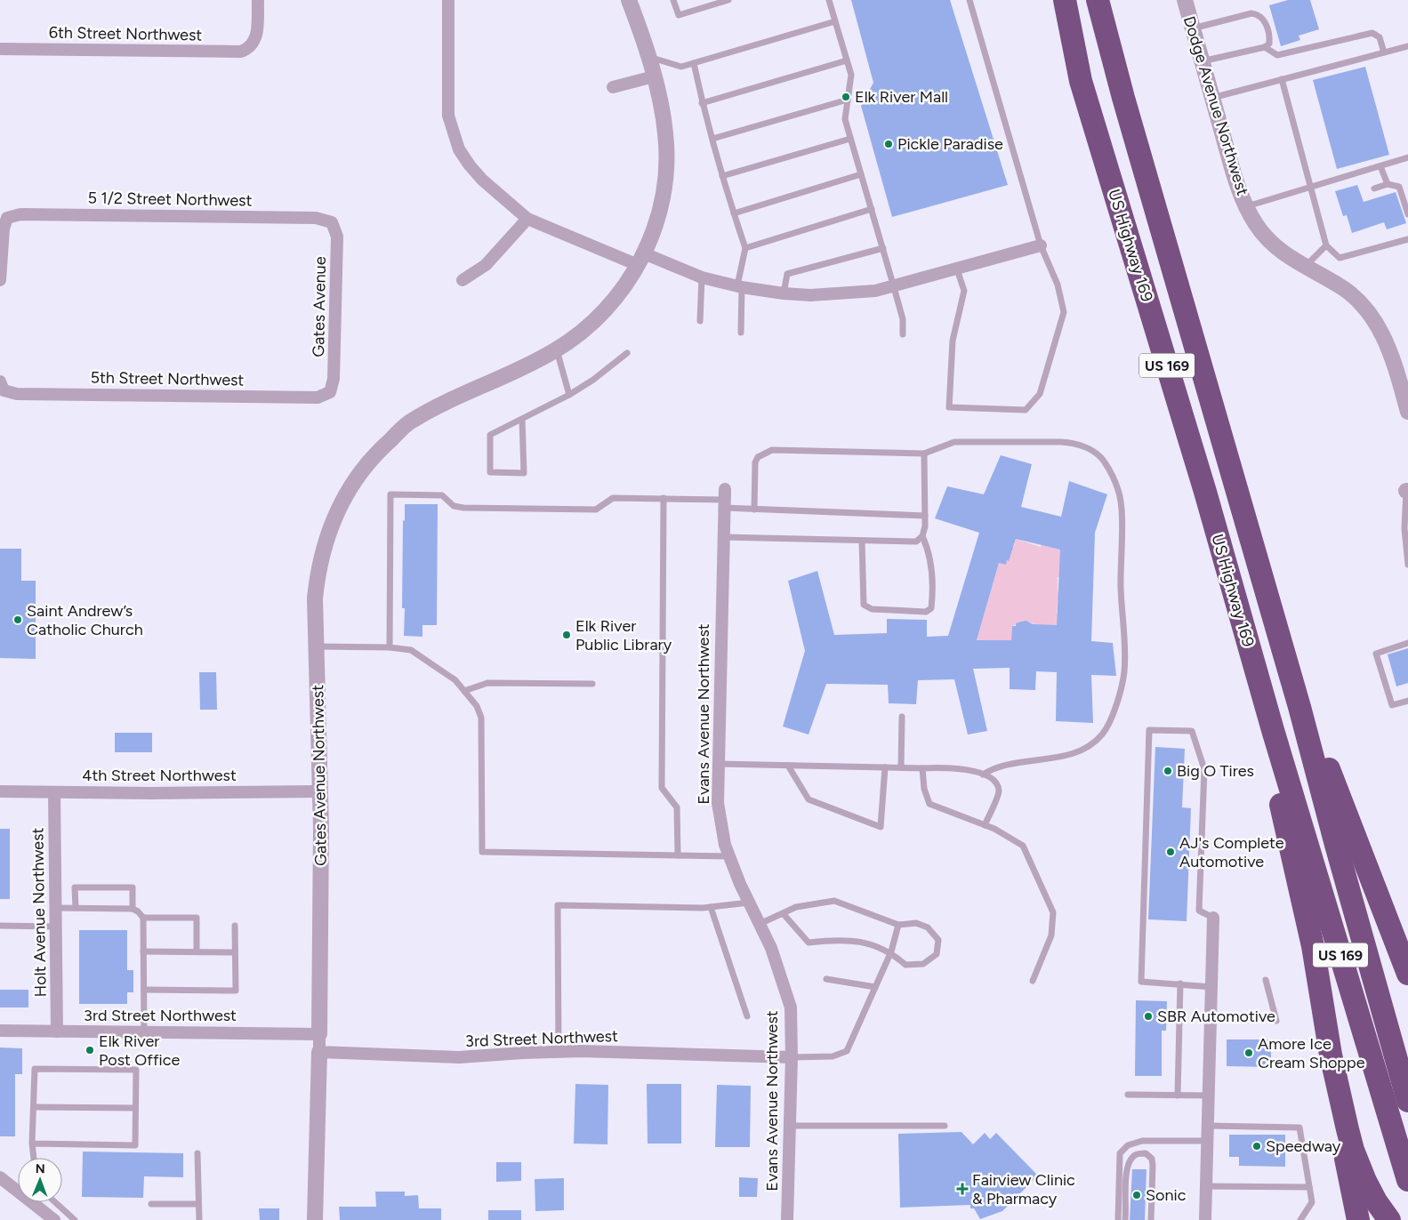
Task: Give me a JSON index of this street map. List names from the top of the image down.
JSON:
{
  "streets": {
    "highway": ["US Highway 169", "US 169"],
    "street": [
      "6th Street Northwest",
      "Dodge Avenue Northwest",
      "5 1/2 Street Northwest",
      "Gates Avenue",
      "5th Street Northwest",
      "Evans Avenue Northwest",
      "4th Street Northwest",
      "Gates Avenue Northwest",
      "Holt Avenue Northwest",
      "3rd Street Northwest"
    ]
  },
  "crossings": [
    ["5 1/2 Street Northwest", "Gates Avenue"],
    ["Gates Avenue", "5th Street Northwest"],
    ["Evans Avenue Northwest", "3rd Street Northwest"],
    ["4th Street Northwest", "Gates Avenue Northwest"],
    ["4th Street Northwest", "Holt Avenue Northwest"],
    ["Gates Avenue Northwest", "3rd Street Northwest"],
    ["Holt Avenue Northwest", "3rd Street Northwest"]
  ],
  "places": {
    "other": [
      "Elk River Mall",
      "Pickle Paradise",
      "Saint Andrew’s Catholic Church",
      "Elk River Public Library",
      "Big O Tires",
      "AJ's Complete Automotive",
      "SBR Automotive",
      "Elk River Post Office",
      "Amore Ice Cream Shoppe",
      "Speedway",
      "Sonic"
    ],
    "health": ["Fairview Clinic & Pharmacy"]
  },
  "north": "top"
}
